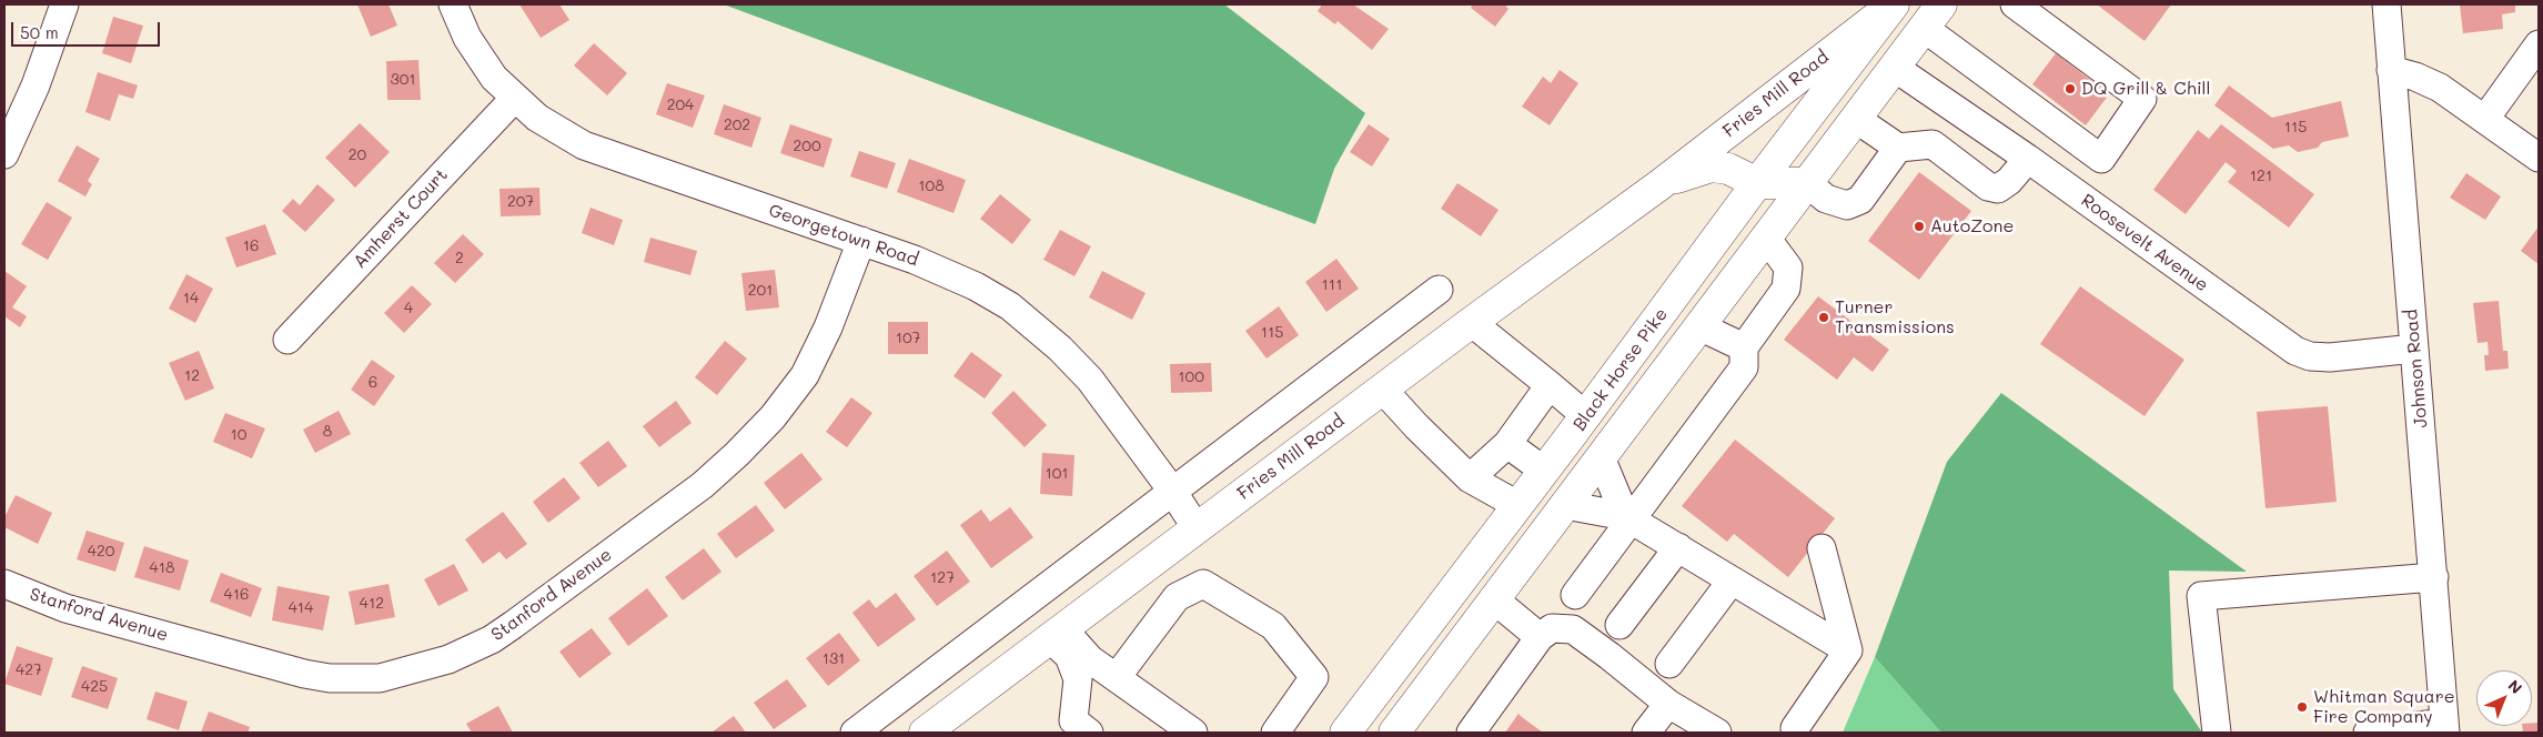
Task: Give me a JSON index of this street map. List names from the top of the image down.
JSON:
{
  "streets": {
    "main road": ["Fries Mill Road", "Black Horse Pike"],
    "street": [
      "Amherst Court",
      "Georgetown Road",
      "Roosevelt Avenue",
      "Johnson Road",
      "Stanford Avenue"
    ]
  },
  "crossings": [
    ["Fries Mill Road", "Georgetown Road"],
    ["Fries Mill Road", "Black Horse Pike"],
    ["Amherst Court", "Georgetown Road"],
    ["Georgetown Road", "Stanford Avenue"],
    ["Roosevelt Avenue", "Johnson Road"],
    ["Roosevelt Avenue", "Black Horse Pike"]
  ],
  "places": [
    "DQ Grill & Chill",
    "AutoZone",
    "Turner Transmissions",
    "Whitman Square Fire Company"
  ],
  "house_numbers": [
    "301",
    "204",
    "202",
    "115",
    "200",
    "20",
    "121",
    "108",
    "207",
    "16",
    "2",
    "111",
    "201",
    "14",
    "4",
    "115",
    "107",
    "12",
    "100",
    "6",
    "8",
    "10",
    "101",
    "420",
    "418",
    "127",
    "416",
    "412",
    "414",
    "131",
    "427",
    "425"
  ],
  "scale_bar": "50 m",
  "north": "top right"
}
